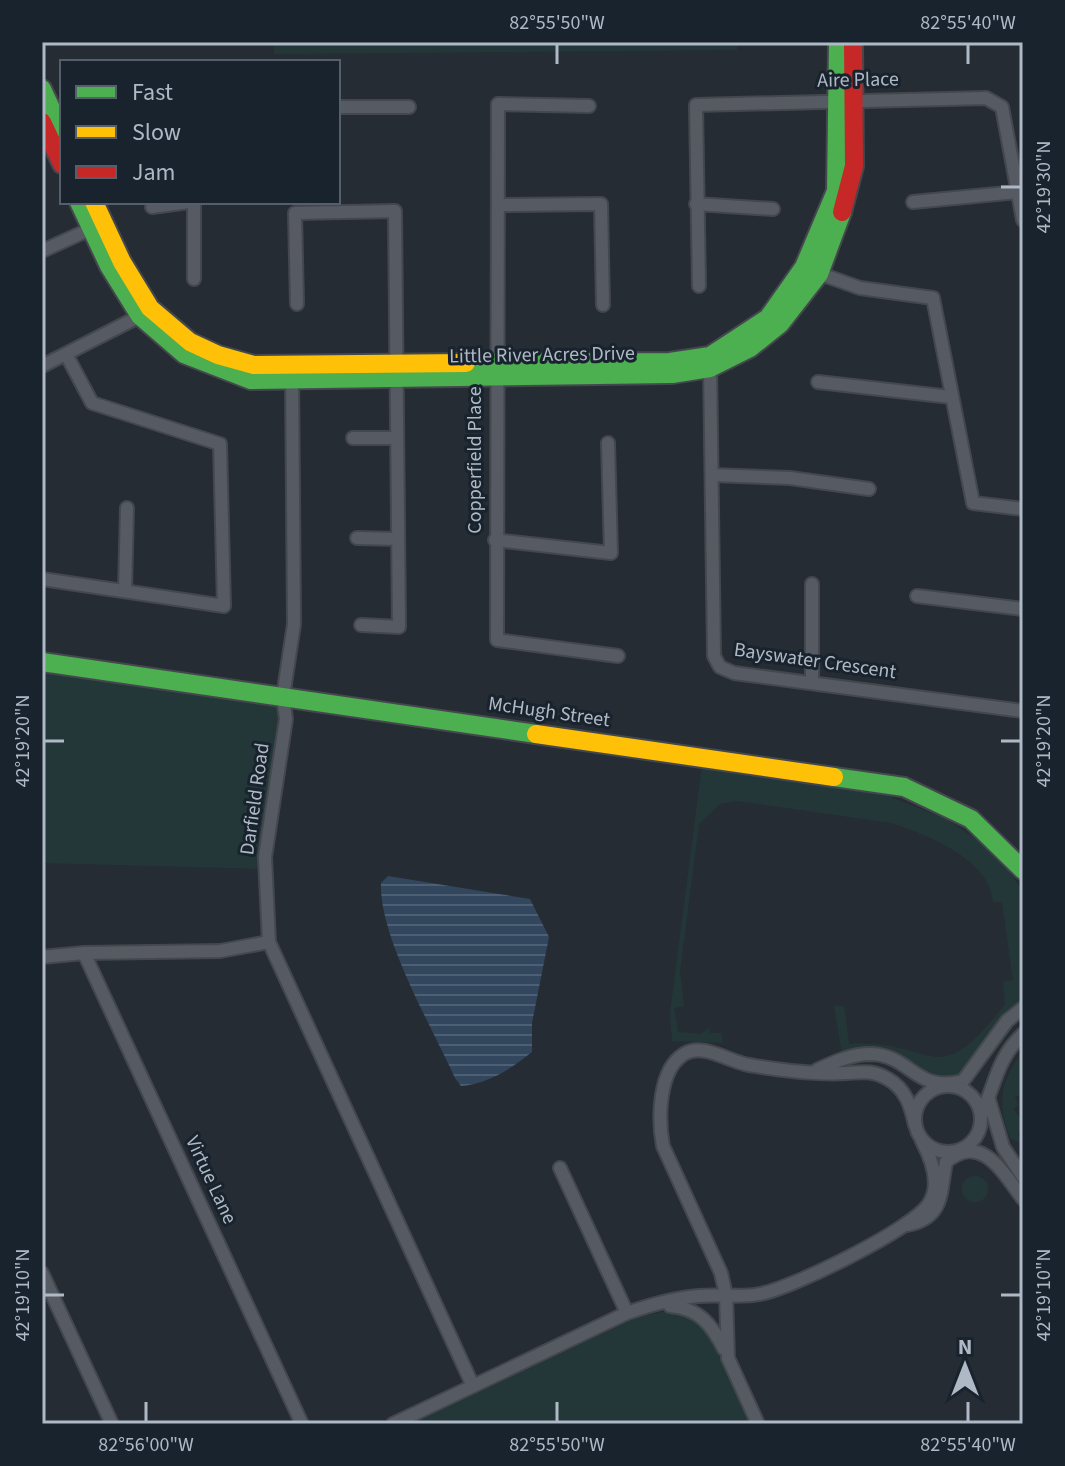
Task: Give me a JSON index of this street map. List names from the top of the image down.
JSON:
{
  "streets": {
    "street": [
      "Aire Place",
      "Little River Acres Drive",
      "Copperfield Place",
      "Bayswater Crescent",
      "McHugh Street",
      "Darfield Road",
      "Virtue Lane"
    ]
  },
  "crossings": [
    ["Aire Place", "Little River Acres Drive"],
    ["Little River Acres Drive", "Copperfield Place"],
    ["Little River Acres Drive", "Bayswater Crescent"],
    ["Little River Acres Drive", "Darfield Road"],
    ["McHugh Street", "Darfield Road"]
  ],
  "legend": ["Fast", "Slow", "Jam"],
  "north": "top",
  "coordinates": [
    "82°55'50\"W",
    "82°55'40\"W",
    "42°19'30\"N",
    "42°19'20\"N",
    "42°19'10\"N",
    "82°56'00\"W"
  ]
}
